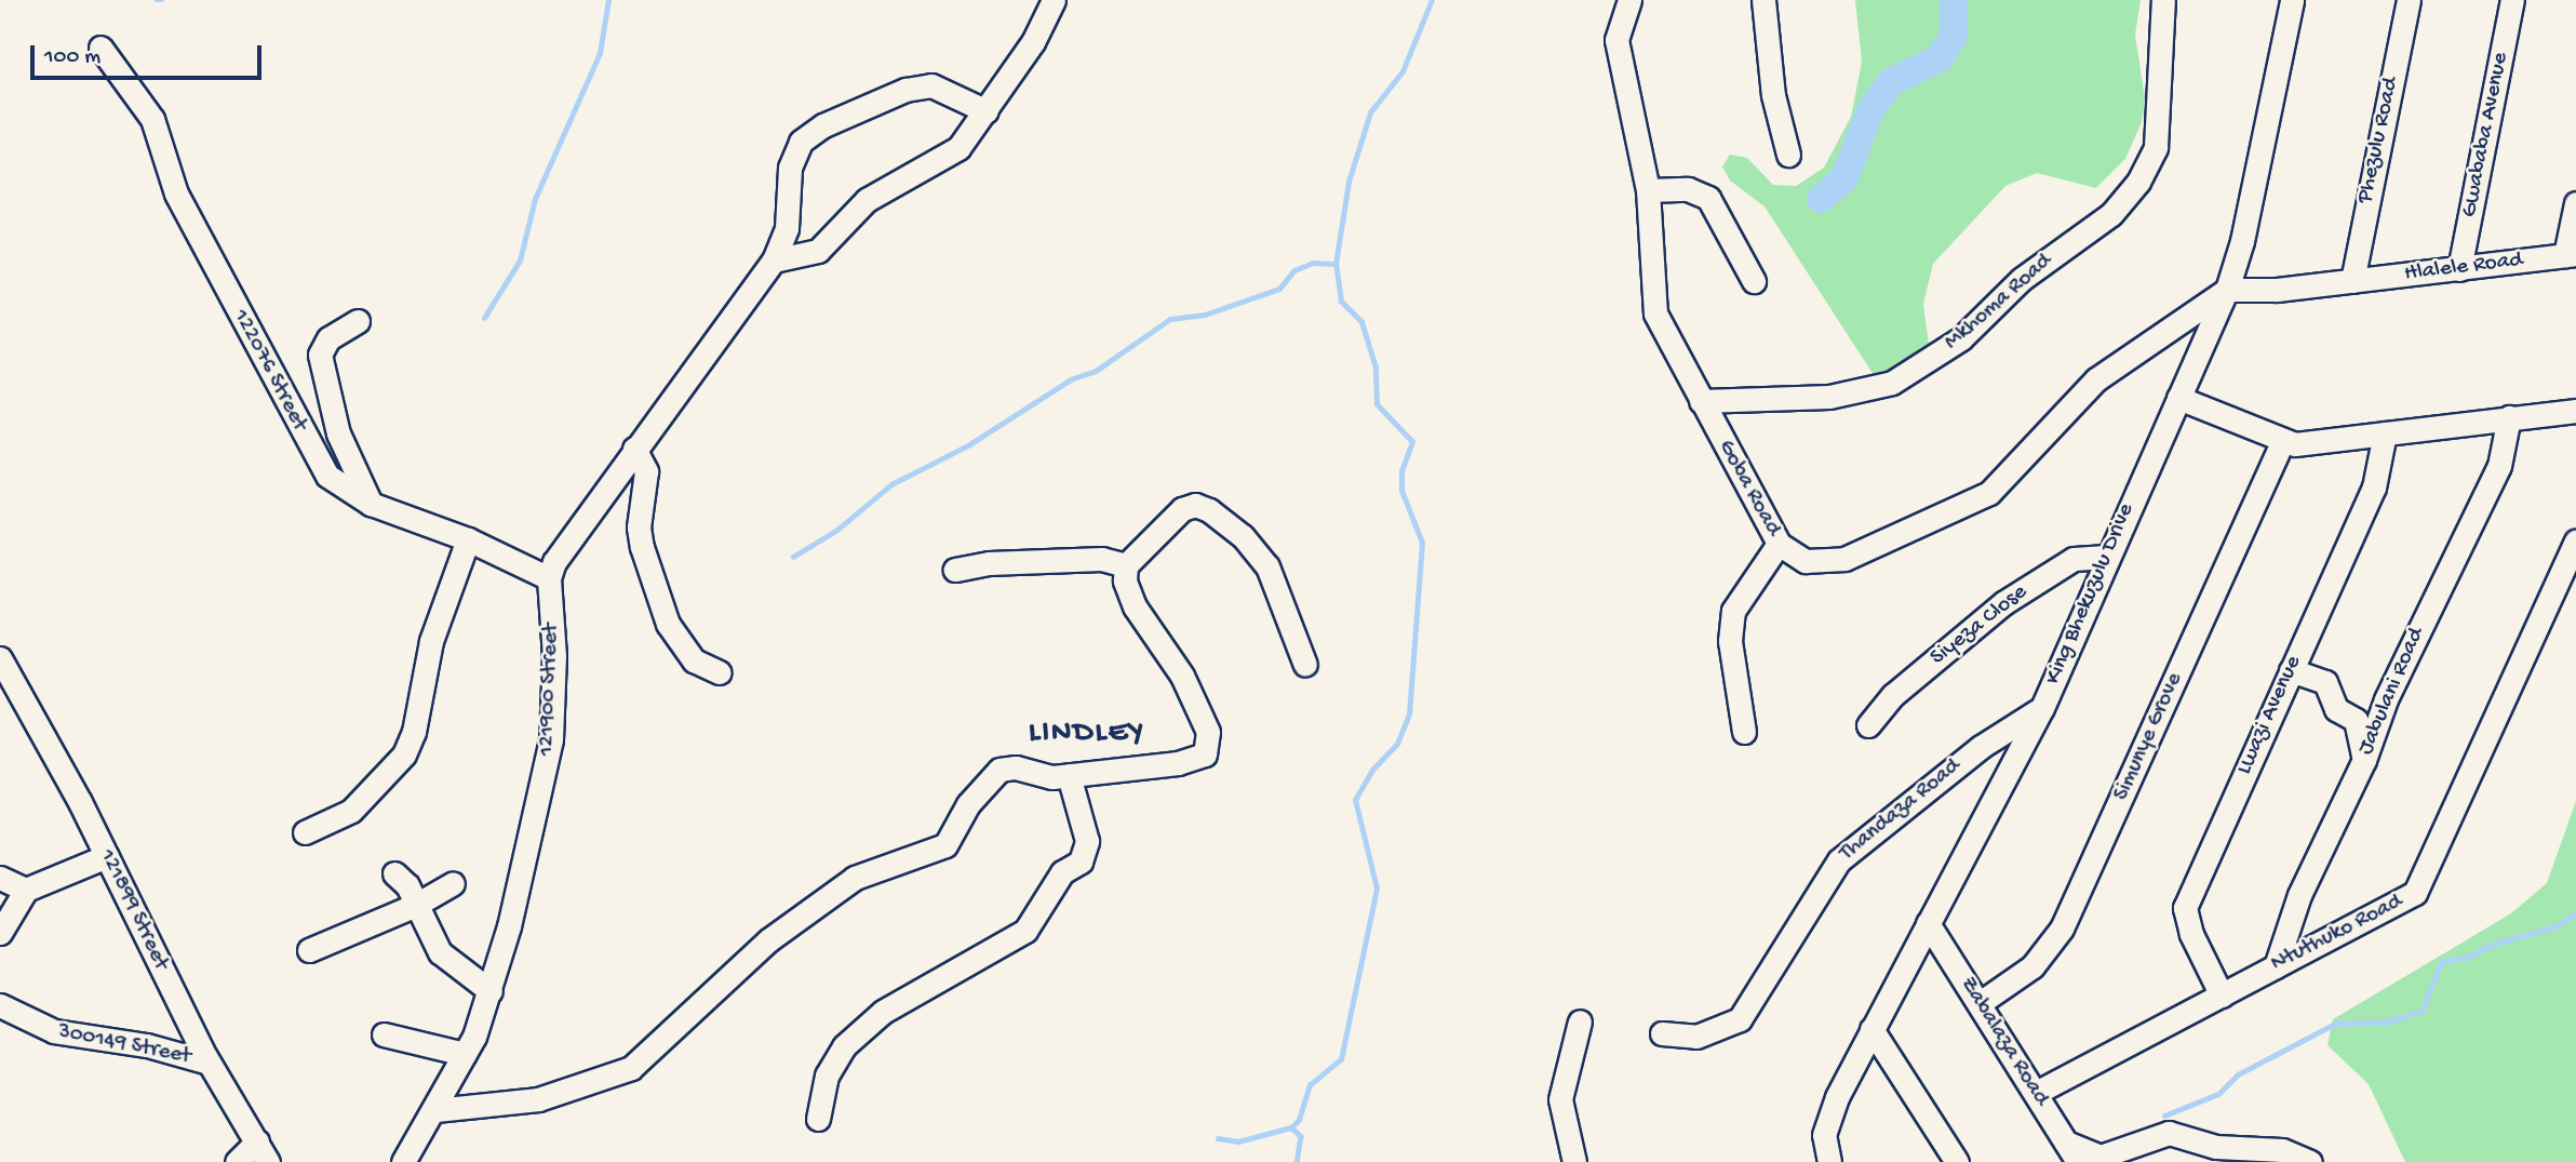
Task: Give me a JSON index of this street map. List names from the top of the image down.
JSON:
{
  "streets": {
    "street": [
      "Gwababa Avenue",
      "Phezulu Road",
      "Hlalele Road",
      "Mkhoma Road",
      "122076 Street",
      "Goba Road",
      "King Bhekuzulu Drive",
      "Siyeza Close",
      "121900 Street",
      "Jabulani Road",
      "Lwazi Avenue",
      "Simunye Grove",
      "Thandaza Road",
      "121899 Street",
      "Ntuthuko Road",
      "Zabalaza Road",
      "300149 Street"
    ]
  },
  "crossings": [
    ["Gwababa Avenue", "Hlalele Road"],
    ["Phezulu Road", "Hlalele Road"],
    ["Hlalele Road", "Goba Road"],
    ["Hlalele Road", "King Bhekuzulu Drive"],
    ["Mkhoma Road", "Goba Road"],
    ["122076 Street", "121900 Street"],
    ["Goba Road", "King Bhekuzulu Drive"],
    ["King Bhekuzulu Drive", "Siyeza Close"],
    ["King Bhekuzulu Drive", "Thandaza Road"],
    ["King Bhekuzulu Drive", "Zabalaza Road"],
    ["Jabulani Road", "Ntuthuko Road"],
    ["Lwazi Avenue", "Ntuthuko Road"],
    ["Simunye Grove", "Zabalaza Road"],
    ["121899 Street", "300149 Street"],
    ["Ntuthuko Road", "Zabalaza Road"]
  ],
  "districts": ["LINDLEY"],
  "scale_bar": "100 m"
}
